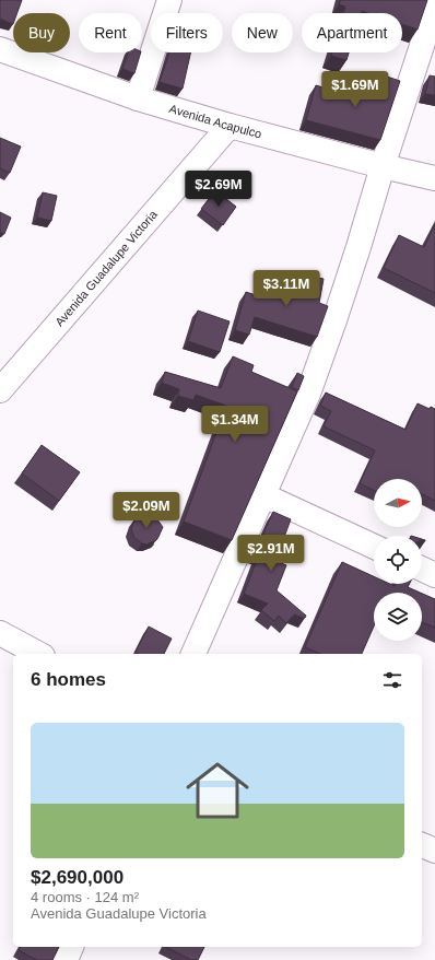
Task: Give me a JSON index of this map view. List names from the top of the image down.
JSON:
{
  "streets": {
    "street": ["Avenida Acapulco", "Avenida Guadalupe Victoria"]
  },
  "crossings": [
    ["Avenida Acapulco", "Avenida Guadalupe Victoria"]
  ],
  "north": "right",
  "page": {
    "chip": [
      "Buy",
      "Rent",
      "Filters",
      "New",
      "Apartment"
    ],
    "price": [
      "$1.69M",
      "$2.69M",
      "$3.11M",
      "$1.34M",
      "$2.09M",
      "$2.91M"
    ],
    "heading": "6 homes",
    "list": [
      {
        "name": "$2,690,000",
        "note": "4 rooms · 124 m² · Avenida Guadalupe Victoria"
      }
    ]
  }
}
